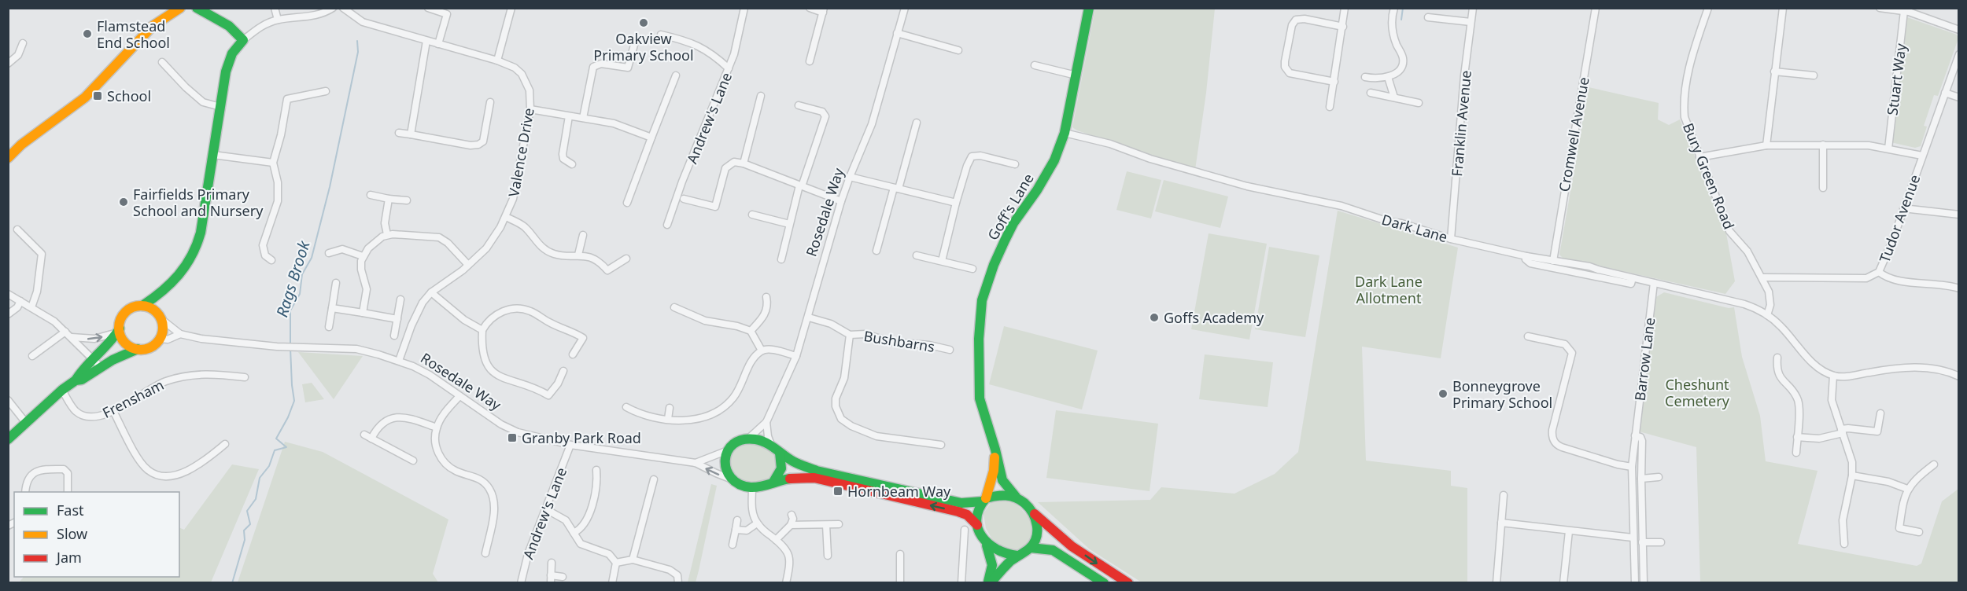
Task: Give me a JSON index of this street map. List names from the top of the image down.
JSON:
{
  "streets": {
    "street": [
      "Stuart Way",
      "Andrew's Lane",
      "Franklin Avenue",
      "Cromwell Avenue",
      "Valence Drive",
      "Bury Green Road",
      "Goff's Lane",
      "Rosedale Way",
      "Tudor Avenue",
      "Dark Lane",
      "Bushbarns",
      "Barrow Lane",
      "Frensham"
    ]
  },
  "crossings": [
    ["Andrew's Lane", "Rosedale Way"],
    ["Franklin Avenue", "Dark Lane"],
    ["Cromwell Avenue", "Dark Lane"],
    ["Valence Drive", "Rosedale Way"],
    ["Bury Green Road", "Tudor Avenue"],
    ["Bury Green Road", "Dark Lane"],
    ["Goff's Lane", "Dark Lane"],
    ["Rosedale Way", "Bushbarns"],
    ["Dark Lane", "Barrow Lane"]
  ],
  "water": ["Rags Brook"],
  "parks": ["Dark Lane Allotment", "Cheshunt Cemetery"],
  "places": {
    "other": [
      "Oakview Primary School",
      "Flamstead End School",
      "Fairfields Primary School and Nursery",
      "Goffs Academy",
      "Bonneygrove Primary School"
    ],
    "transit": ["School", "Granby Park Road", "Hornbeam Way"]
  },
  "legend": ["Fast", "Slow", "Jam"]
}
